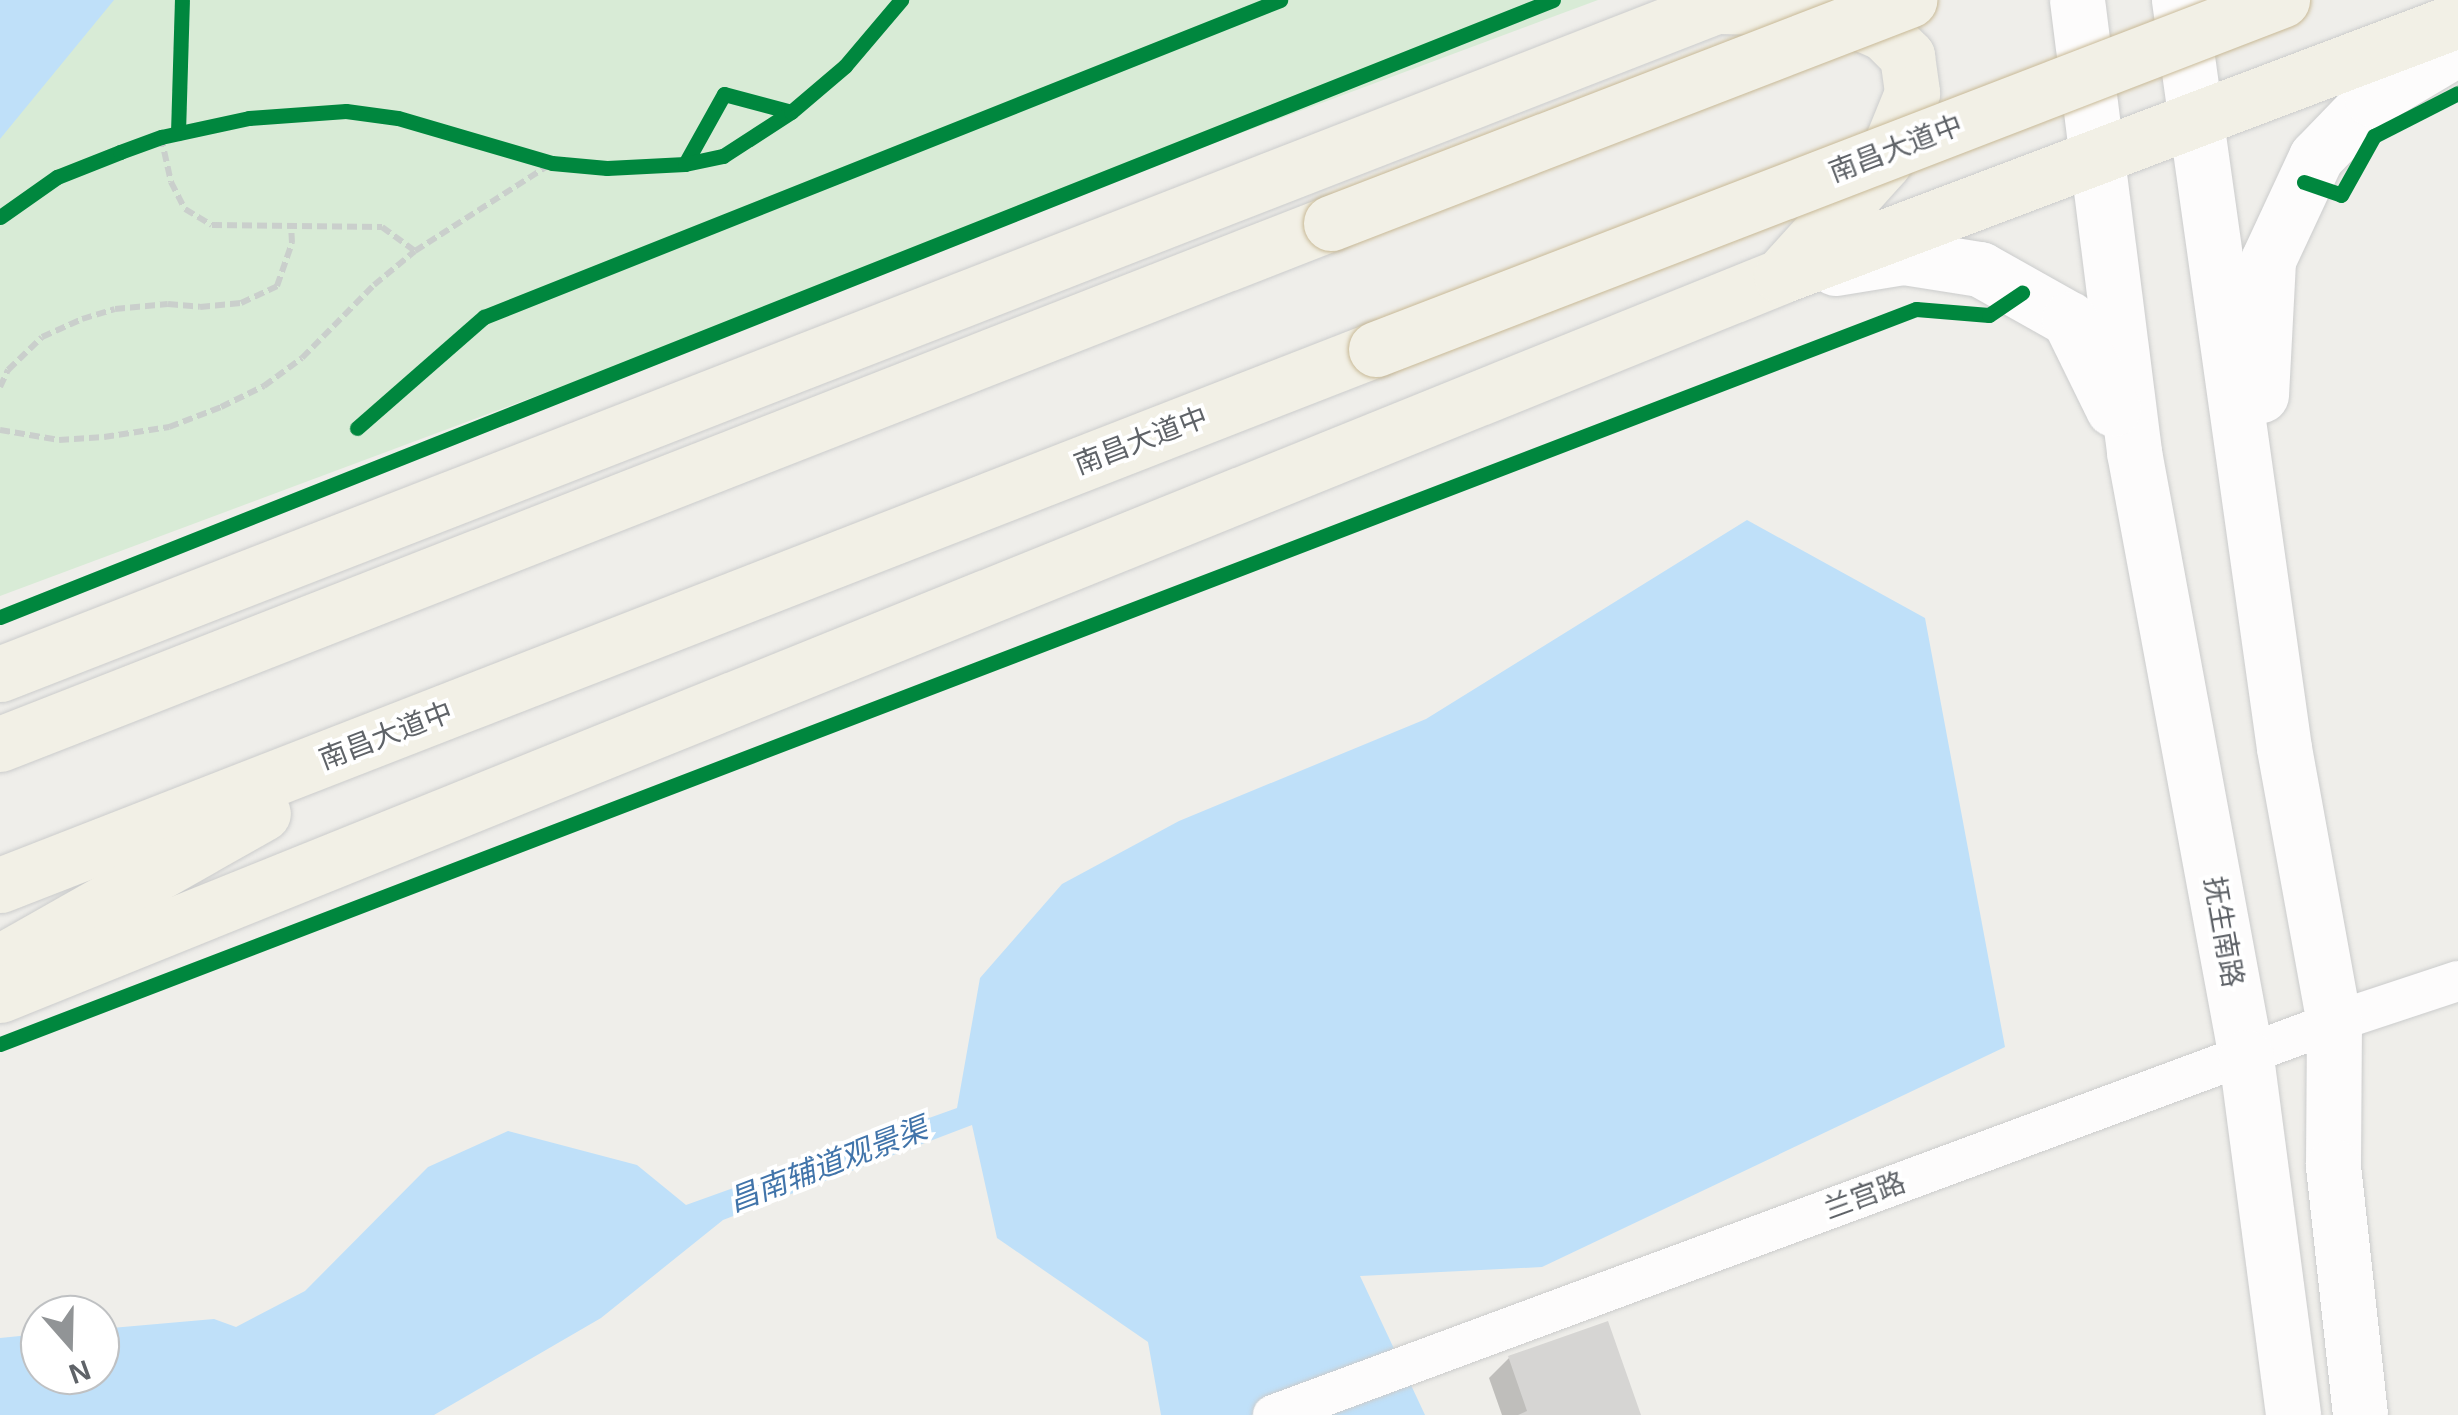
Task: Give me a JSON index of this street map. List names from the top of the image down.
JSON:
{
  "streets": {
    "highway": ["南昌大道中"],
    "main road": ["抚生南路"],
    "street": ["兰宫路"]
  },
  "crossings": [
    ["抚生南路", "兰宫路"]
  ],
  "water": ["昌南辅道观景渠"],
  "north": "bottom"
}
